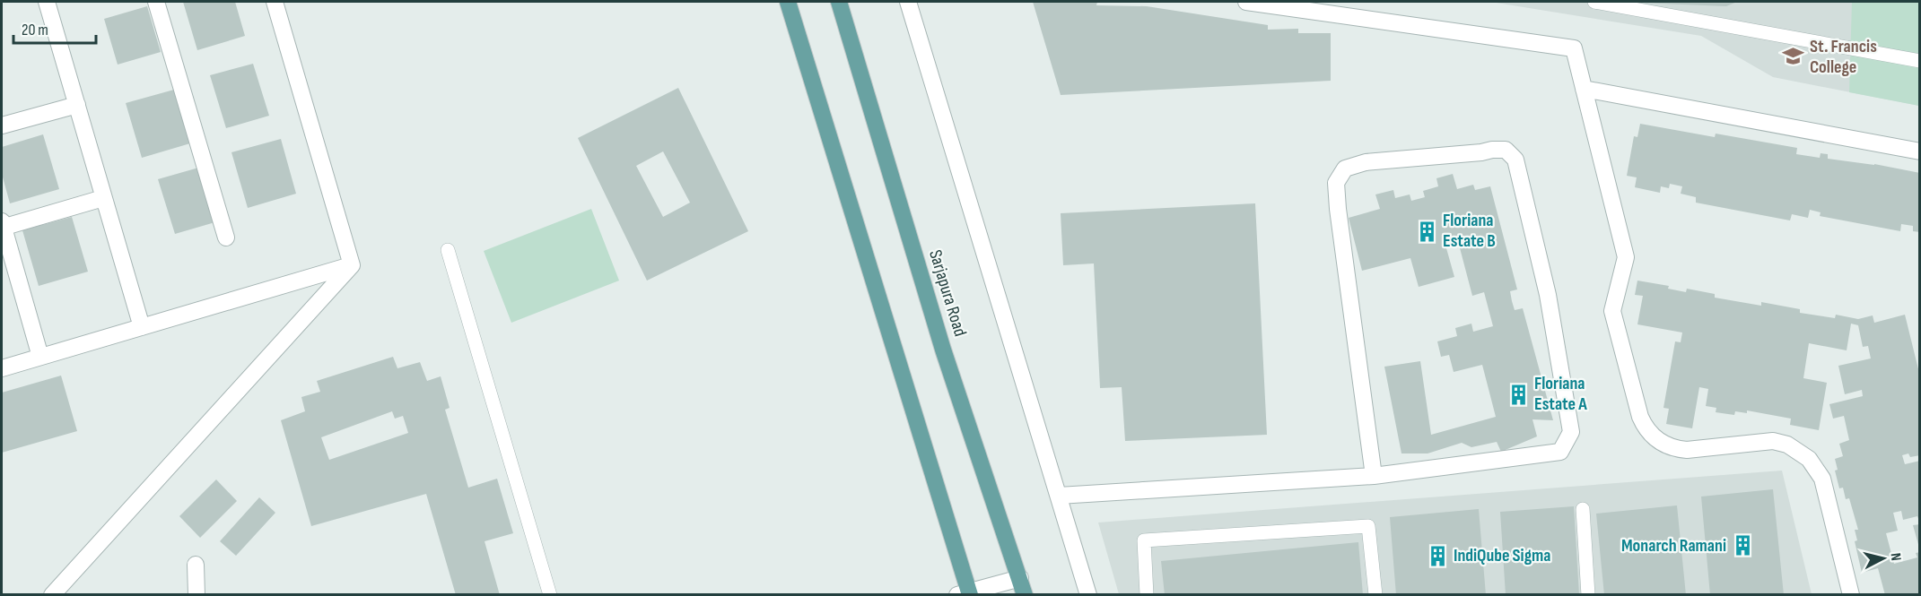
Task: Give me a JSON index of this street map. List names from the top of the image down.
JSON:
{
  "streets": {
    "main road": ["Sarjapura Road"]
  },
  "places": {
    "school or university": ["St. Francis College"],
    "building": [
      "Floriana Estate B",
      "Floriana Estate A",
      "Monarch Ramani",
      "IndiQube Sigma"
    ]
  },
  "scale_bar": "20 m",
  "north": "right"
}
